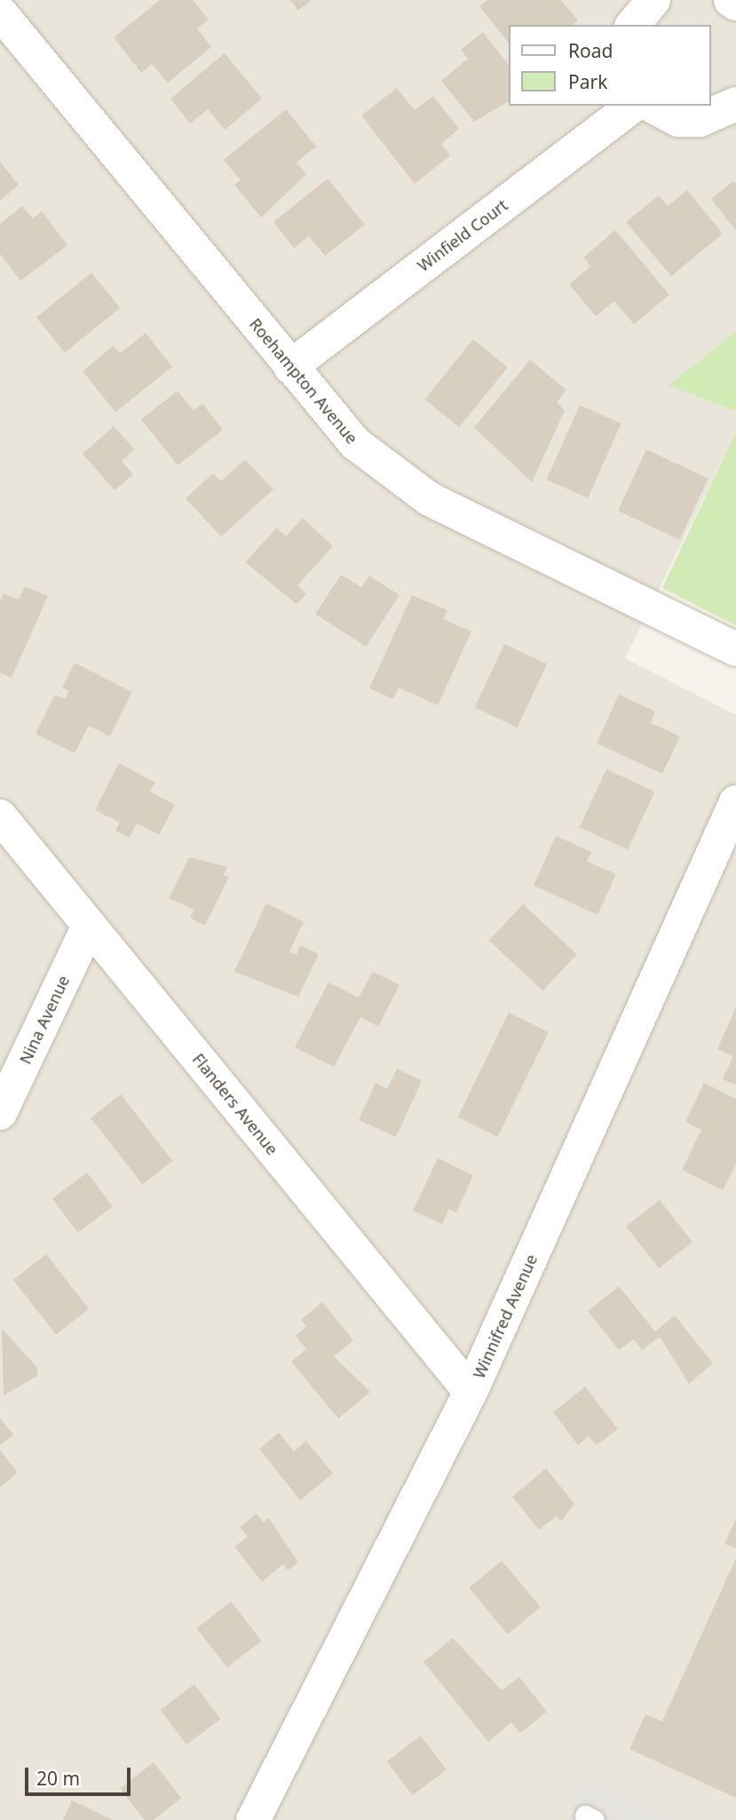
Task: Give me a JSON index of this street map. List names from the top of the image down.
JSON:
{
  "streets": {
    "street": [
      "Winfield Court",
      "Roehampton Avenue",
      "Nina Avenue",
      "Flanders Avenue",
      "Winnifred Avenue"
    ]
  },
  "crossings": [
    ["Winfield Court", "Roehampton Avenue"],
    ["Nina Avenue", "Flanders Avenue"],
    ["Flanders Avenue", "Winnifred Avenue"]
  ],
  "legend": ["Road", "Park"],
  "scale_bar": "20 m"
}
